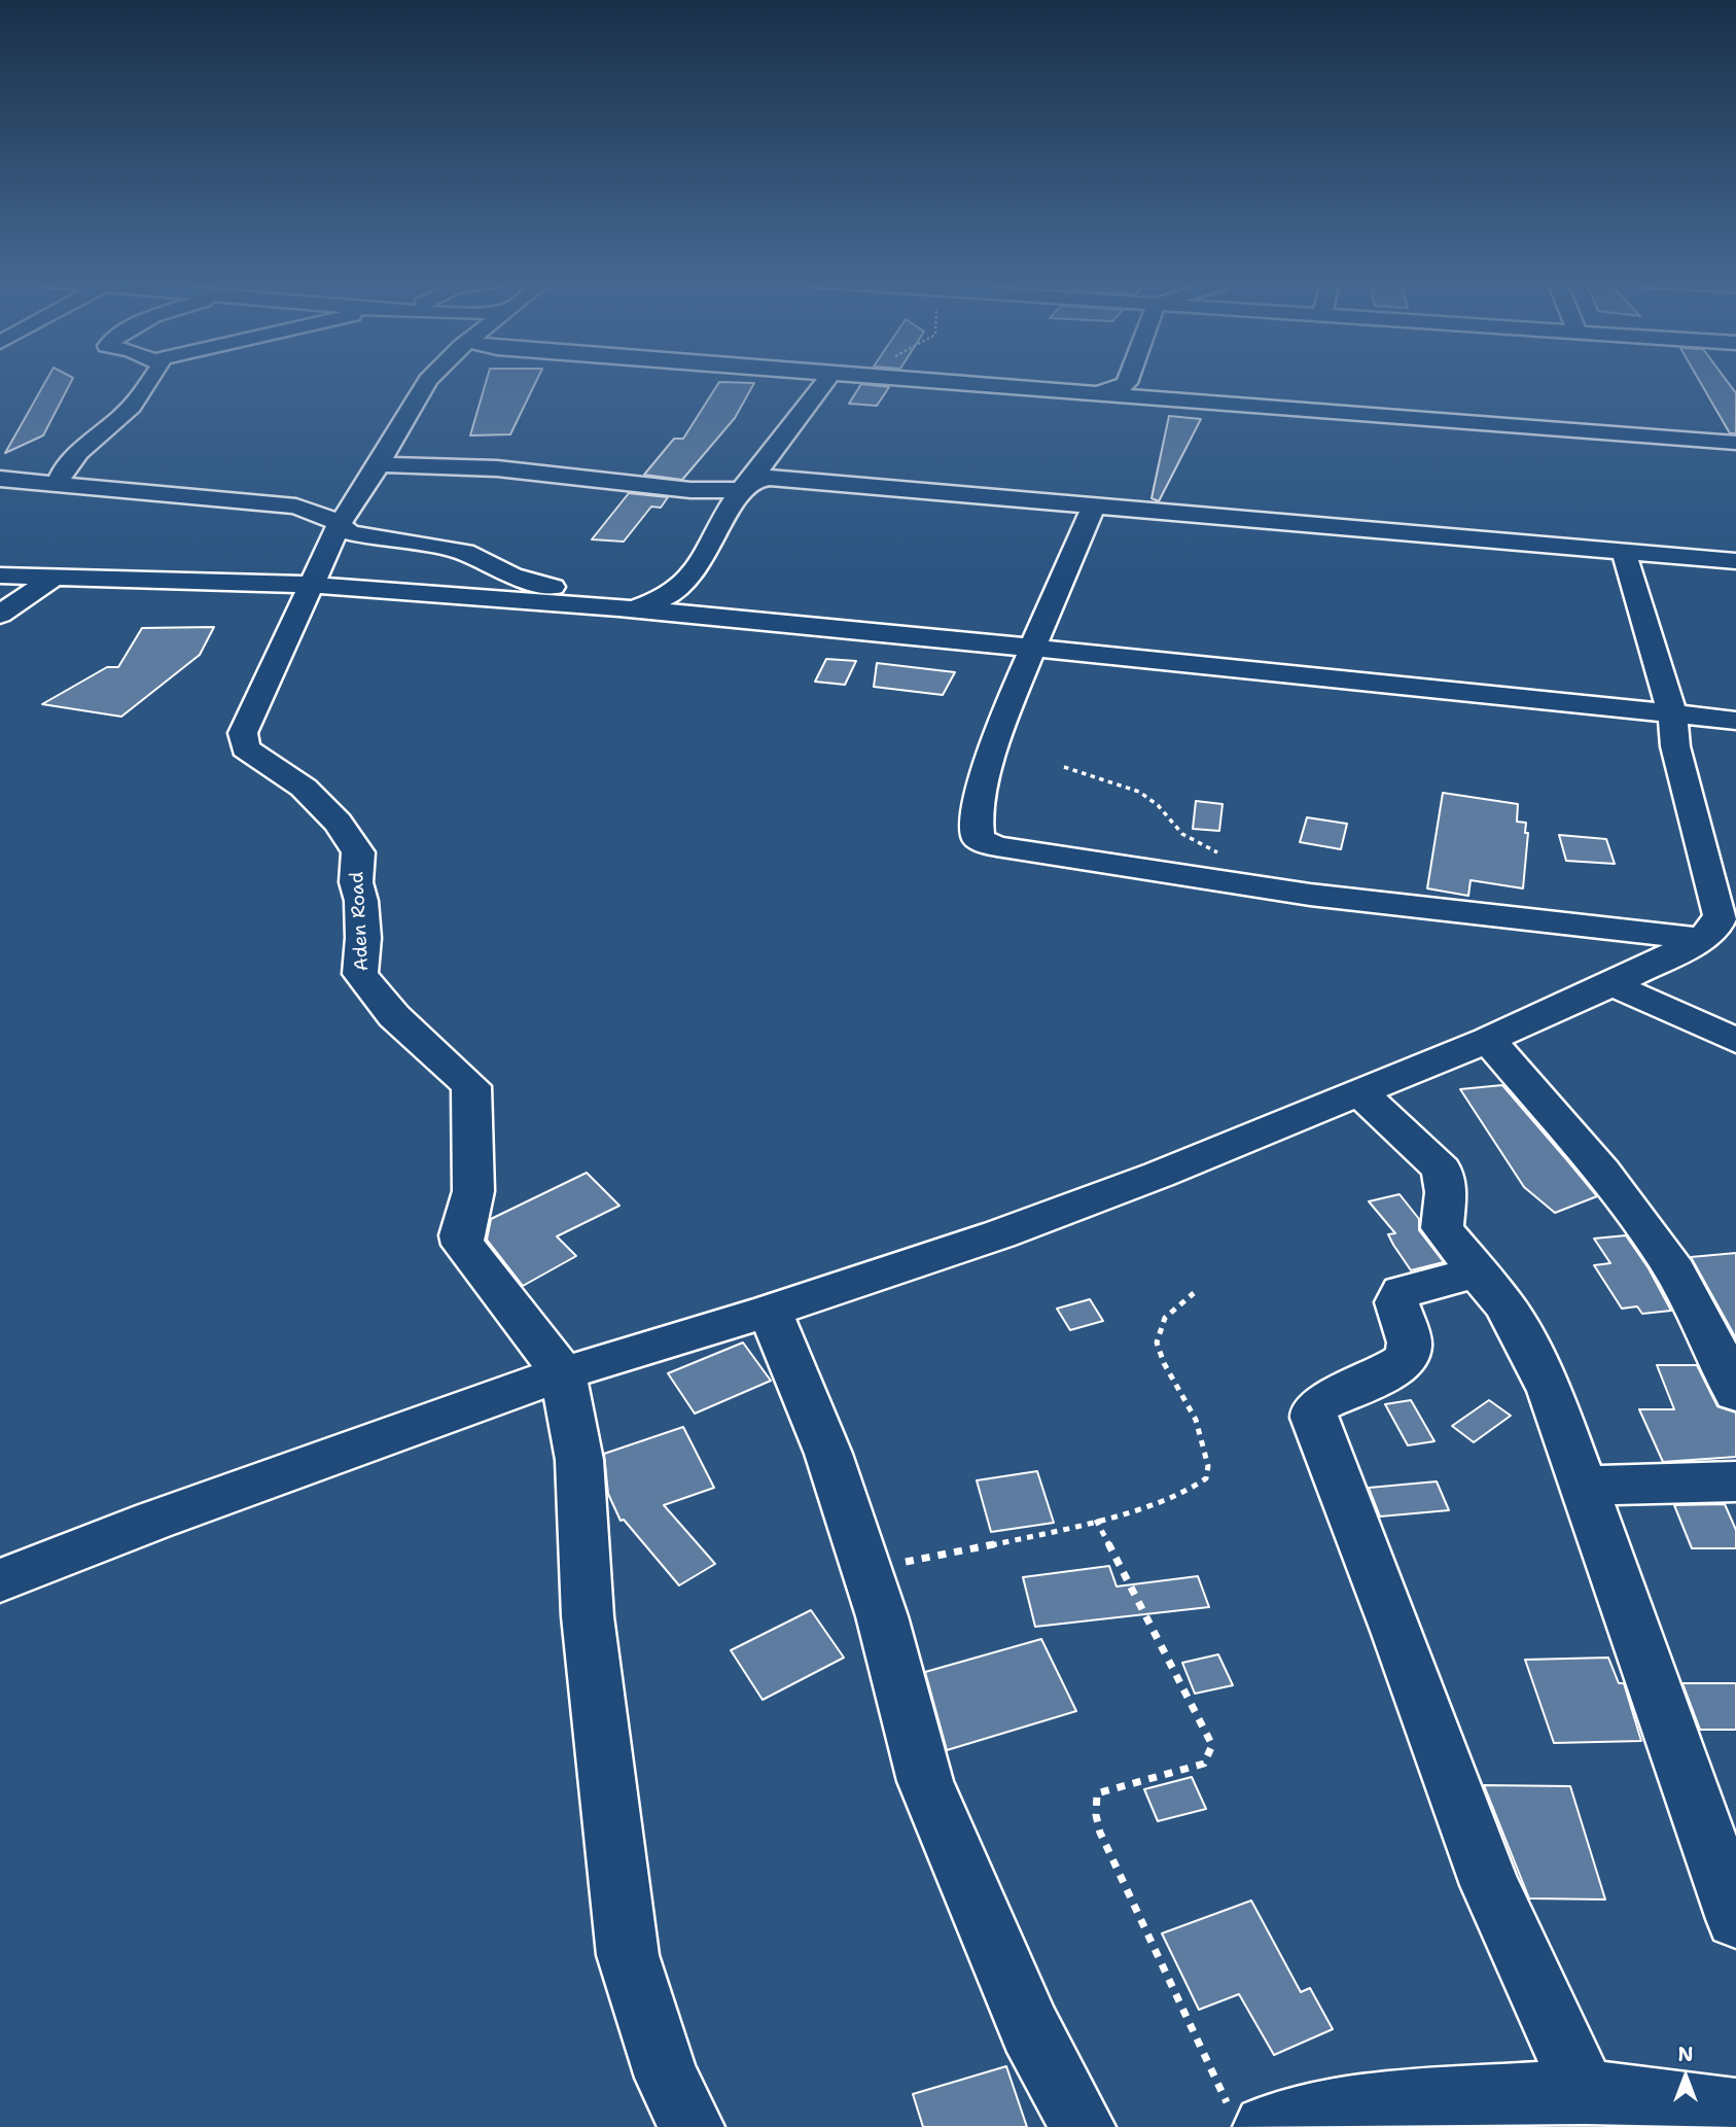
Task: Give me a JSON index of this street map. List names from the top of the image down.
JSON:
{
  "streets": {
    "street": ["Aden Road"]
  },
  "north": "top"
}
